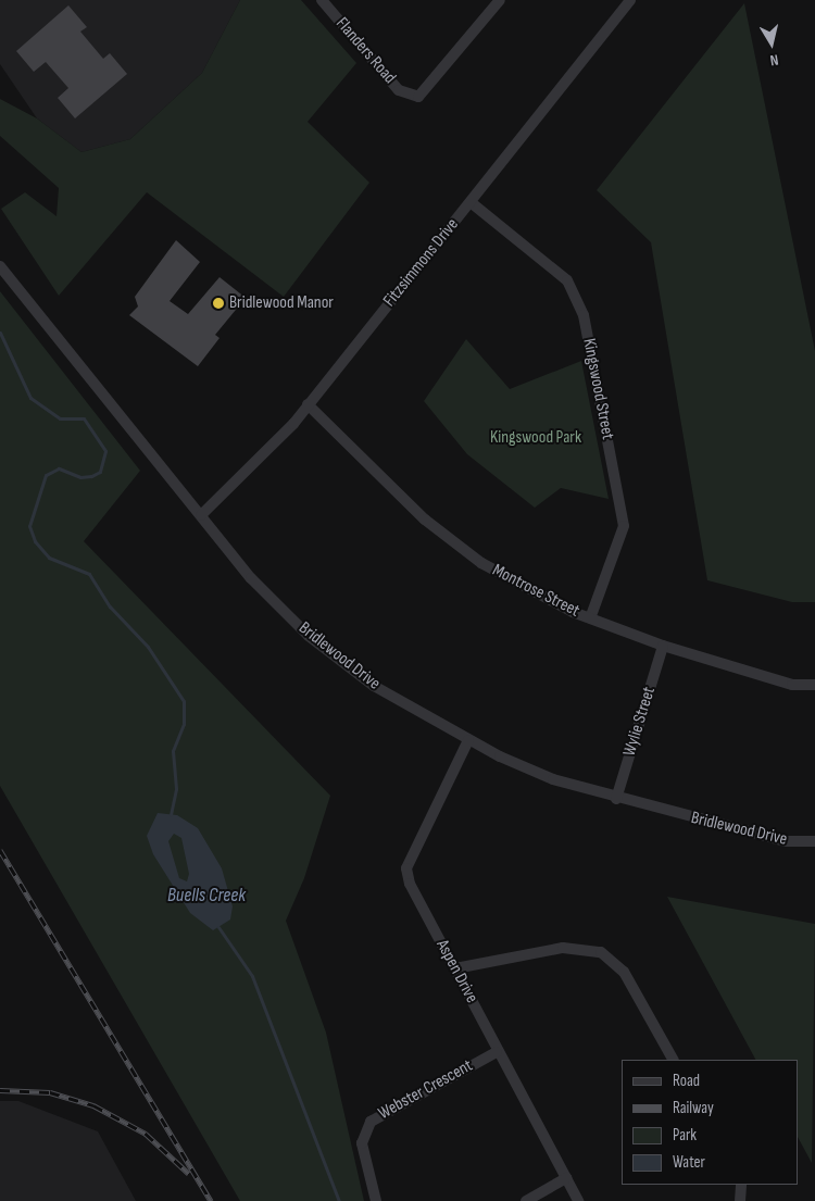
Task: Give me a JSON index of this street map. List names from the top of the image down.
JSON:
{
  "streets": {
    "street": [
      "Flanders Road",
      "Fitzsimmons Drive",
      "Kingswood Street",
      "Montrose Street",
      "Bridlewood Drive",
      "Wylie Street",
      "Aspen Drive",
      "Webster Crescent"
    ]
  },
  "crossings": [
    ["Fitzsimmons Drive", "Kingswood Street"],
    ["Fitzsimmons Drive", "Montrose Street"],
    ["Fitzsimmons Drive", "Bridlewood Drive"],
    ["Kingswood Street", "Montrose Street"],
    ["Montrose Street", "Wylie Street"],
    ["Bridlewood Drive", "Wylie Street"],
    ["Bridlewood Drive", "Aspen Drive"],
    ["Aspen Drive", "Webster Crescent"]
  ],
  "water": ["Buells Creek"],
  "parks": ["Kingswood Park"],
  "places": ["Bridlewood Manor"],
  "legend": [
    "Road",
    "Railway",
    "Park",
    "Water"
  ],
  "north": "bottom"
}
